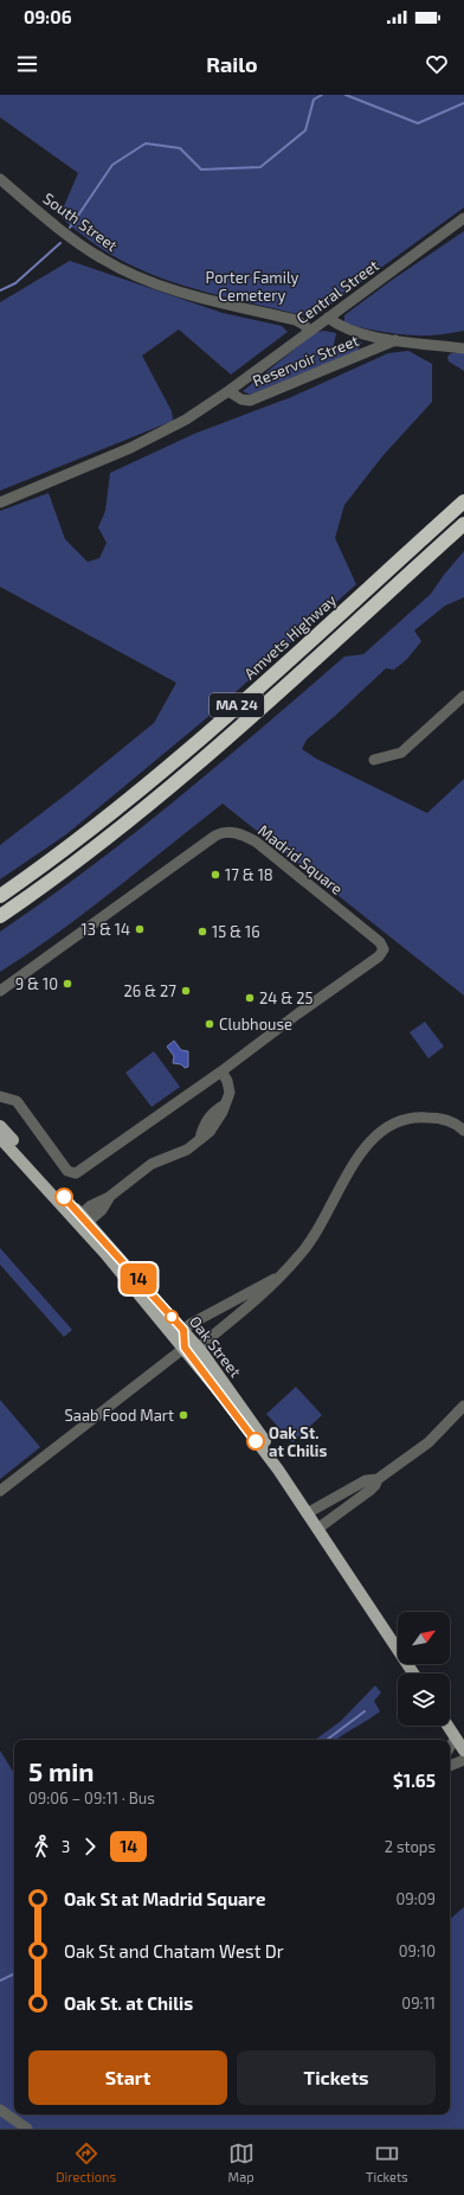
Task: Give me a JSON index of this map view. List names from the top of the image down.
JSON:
{
  "streets": {
    "highway": ["Amvets Highway", "MA 24"],
    "main road": ["Oak Street"],
    "street": [
      "South Street",
      "Central Street",
      "Reservoir Street",
      "Madrid Square"
    ]
  },
  "crossings": [
    ["South Street", "Central Street"],
    ["Central Street", "Reservoir Street"]
  ],
  "parks": ["Porter Family Cemetery"],
  "places": [
    "17 & 18",
    "13 & 14",
    "15 & 16",
    "9 & 10",
    "26 & 27",
    "24 & 25",
    "Clubhouse",
    "Saab Food Mart",
    "Oak St. at Chilis"
  ],
  "lines": ["bus line 14"],
  "north": "top right",
  "page": {
    "status": "09:06",
    "header": "Railo",
    "on_map": "14",
    "heading": ["5 min", "09:06 – 09:11 · Bus", "$1.65"],
    "legs": ["3", "14", "2 stops"],
    "list": [
      {
        "name": "Oak St at Madrid Square",
        "value": "09:09"
      },
      {
        "name": "Oak St and Chatam West Dr",
        "value": "09:10"
      },
      {
        "name": "Oak St. at Chilis",
        "value": "09:11"
      }
    ],
    "buttons": ["Start", "Tickets"],
    "tabs": ["Directions", "Map", "Tickets"]
  }
}
